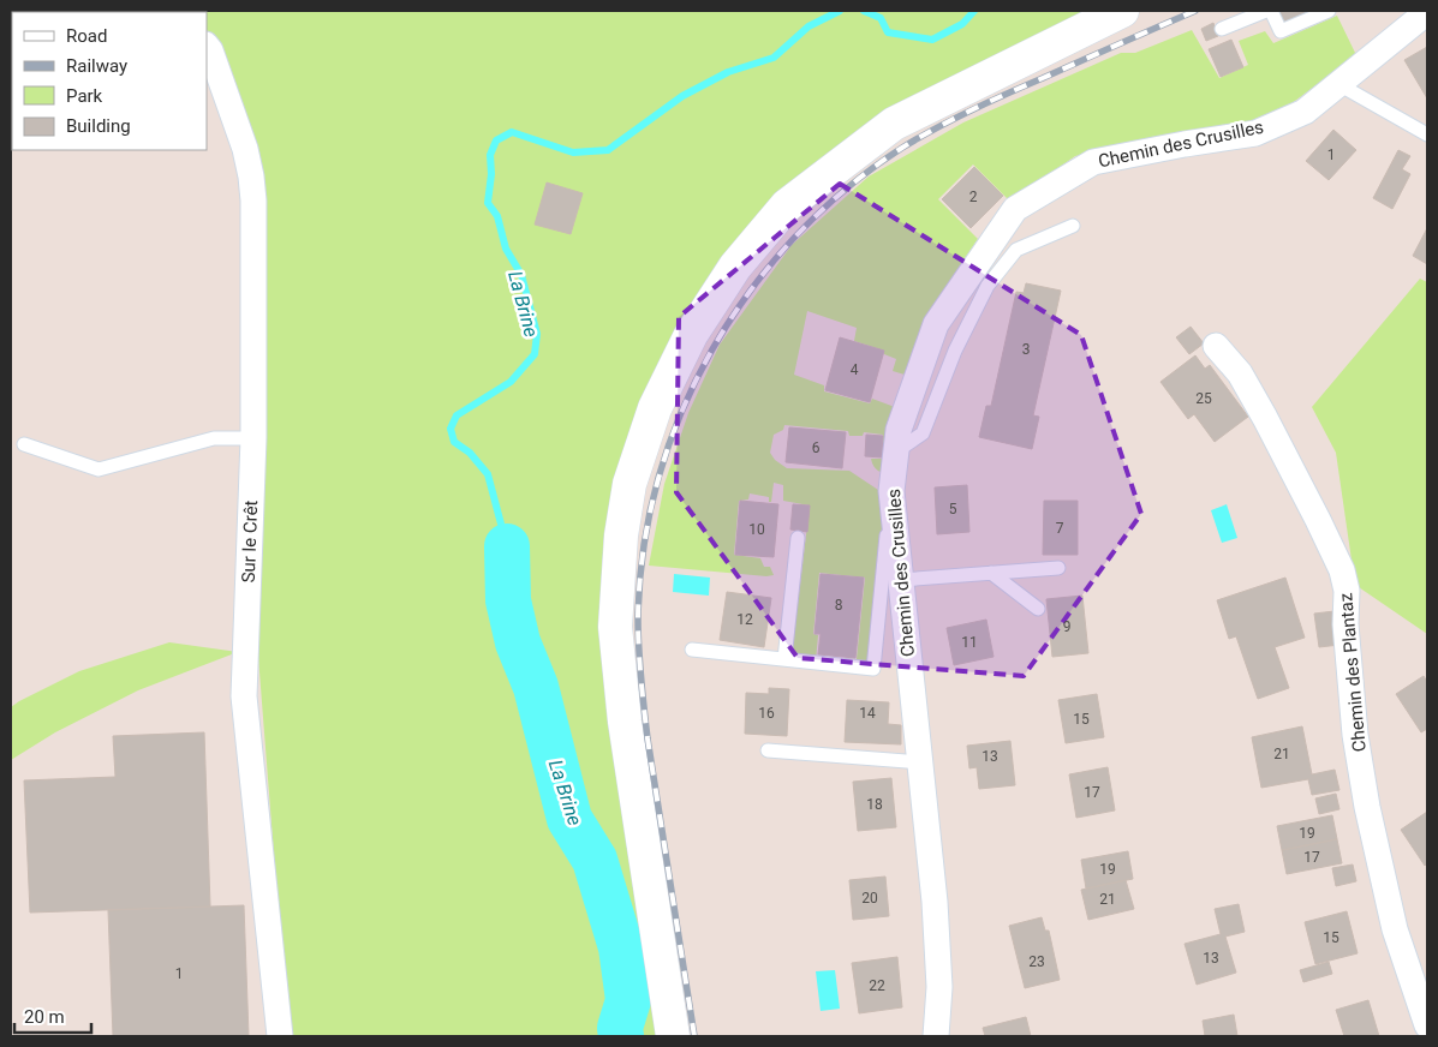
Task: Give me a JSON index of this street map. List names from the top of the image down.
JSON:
{
  "streets": {
    "street": ["Chemin des Crusilles", "Sur le Crêt", "Chemin des Plantaz"]
  },
  "water": ["La Brine"],
  "house_numbers": [
    "1",
    "2",
    "3",
    "4",
    "25",
    "6",
    "5",
    "7",
    "10",
    "8",
    "12",
    "9",
    "11",
    "16",
    "14",
    "15",
    "21",
    "13",
    "17",
    "18",
    "19",
    "17",
    "19",
    "20",
    "21",
    "15",
    "13",
    "23",
    "1",
    "22"
  ],
  "legend": [
    "Road",
    "Railway",
    "Park",
    "Building"
  ],
  "scale_bar": "20 m"
}
